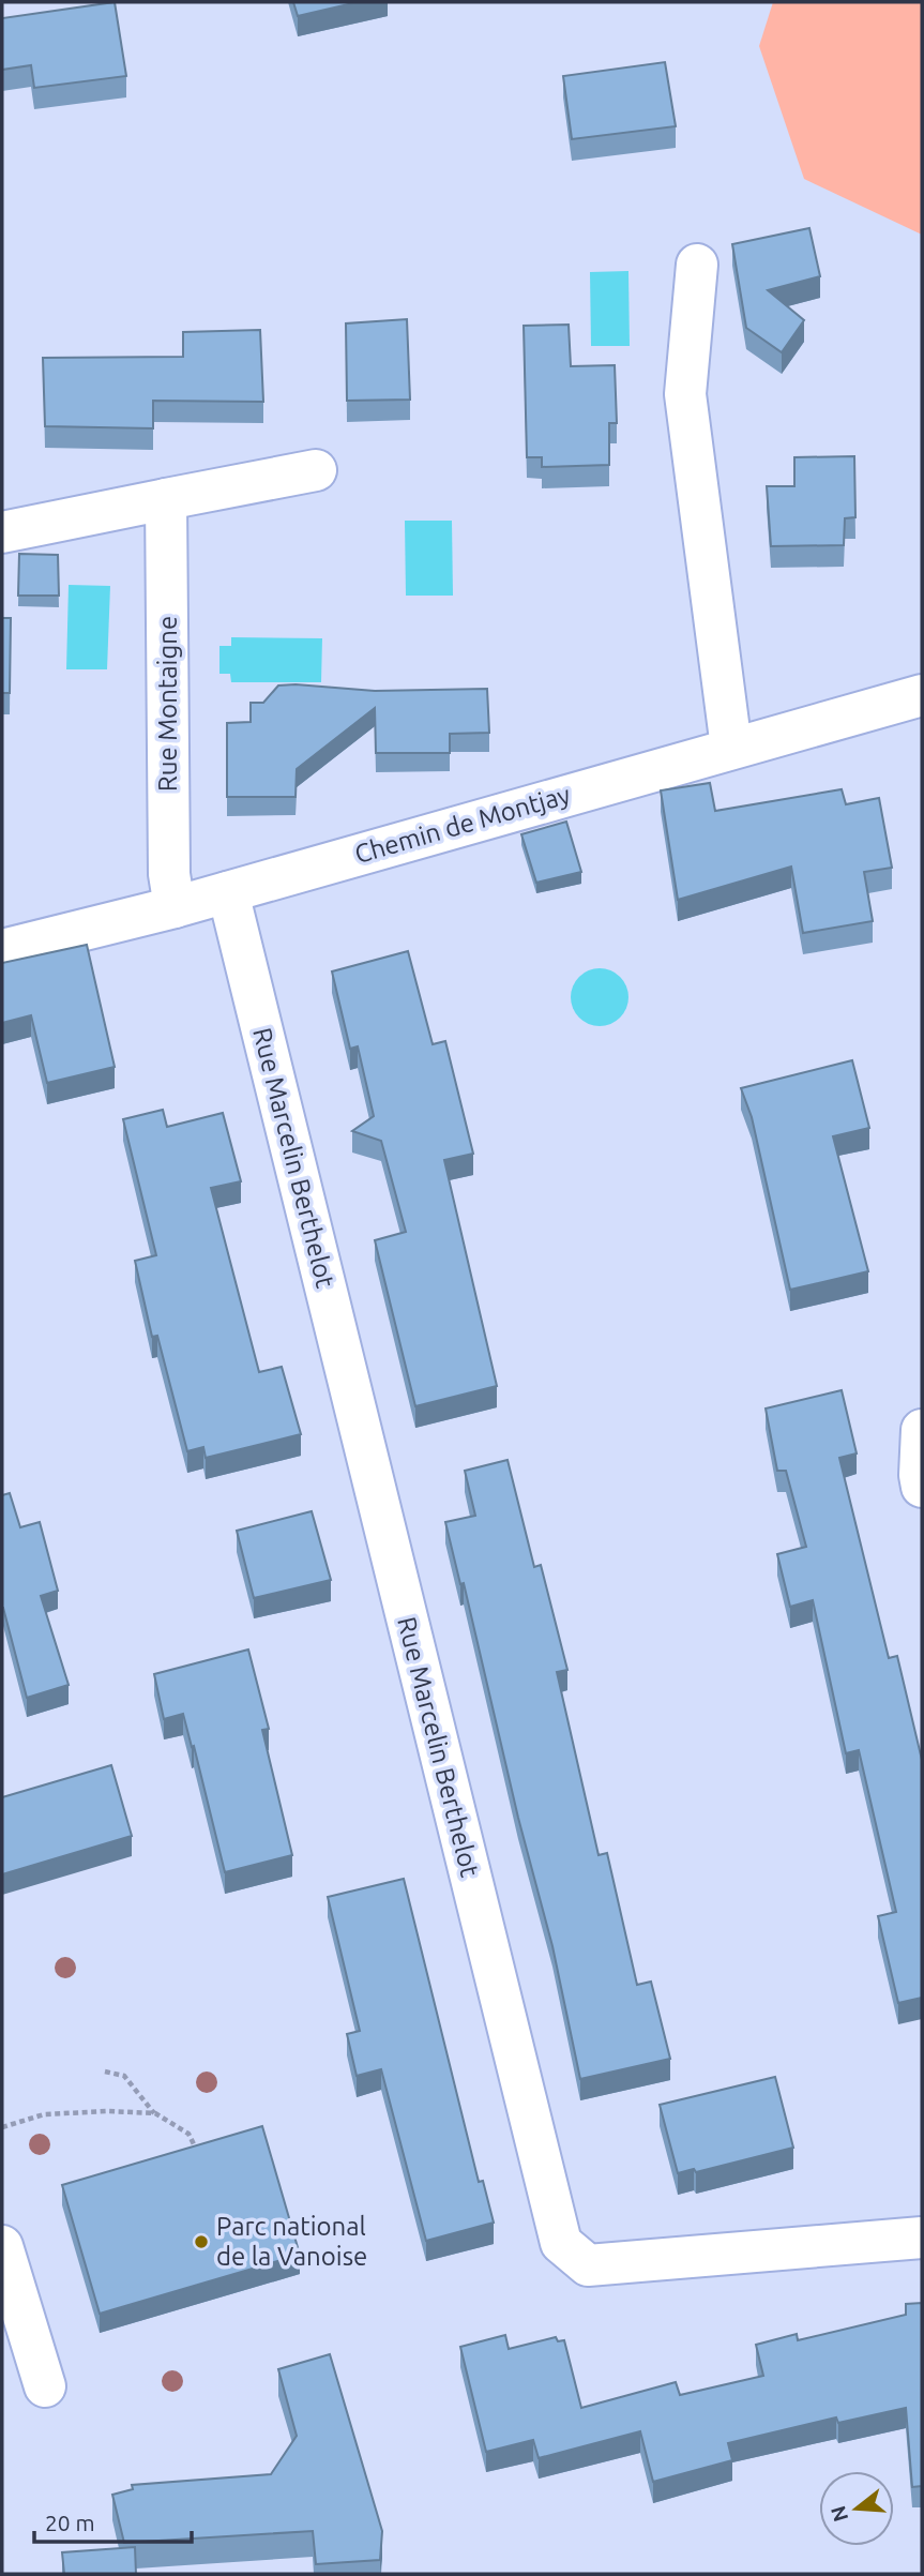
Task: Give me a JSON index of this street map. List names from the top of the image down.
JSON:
{
  "streets": {
    "street": ["Rue Montaigne", "Chemin de Montjay", "Rue Marcelin Berthelot"]
  },
  "crossings": [
    ["Rue Montaigne", "Chemin de Montjay"],
    ["Chemin de Montjay", "Rue Marcelin Berthelot"]
  ],
  "places": ["Parc national de la Vanoise"],
  "scale_bar": "20 m",
  "north": "left"
}
